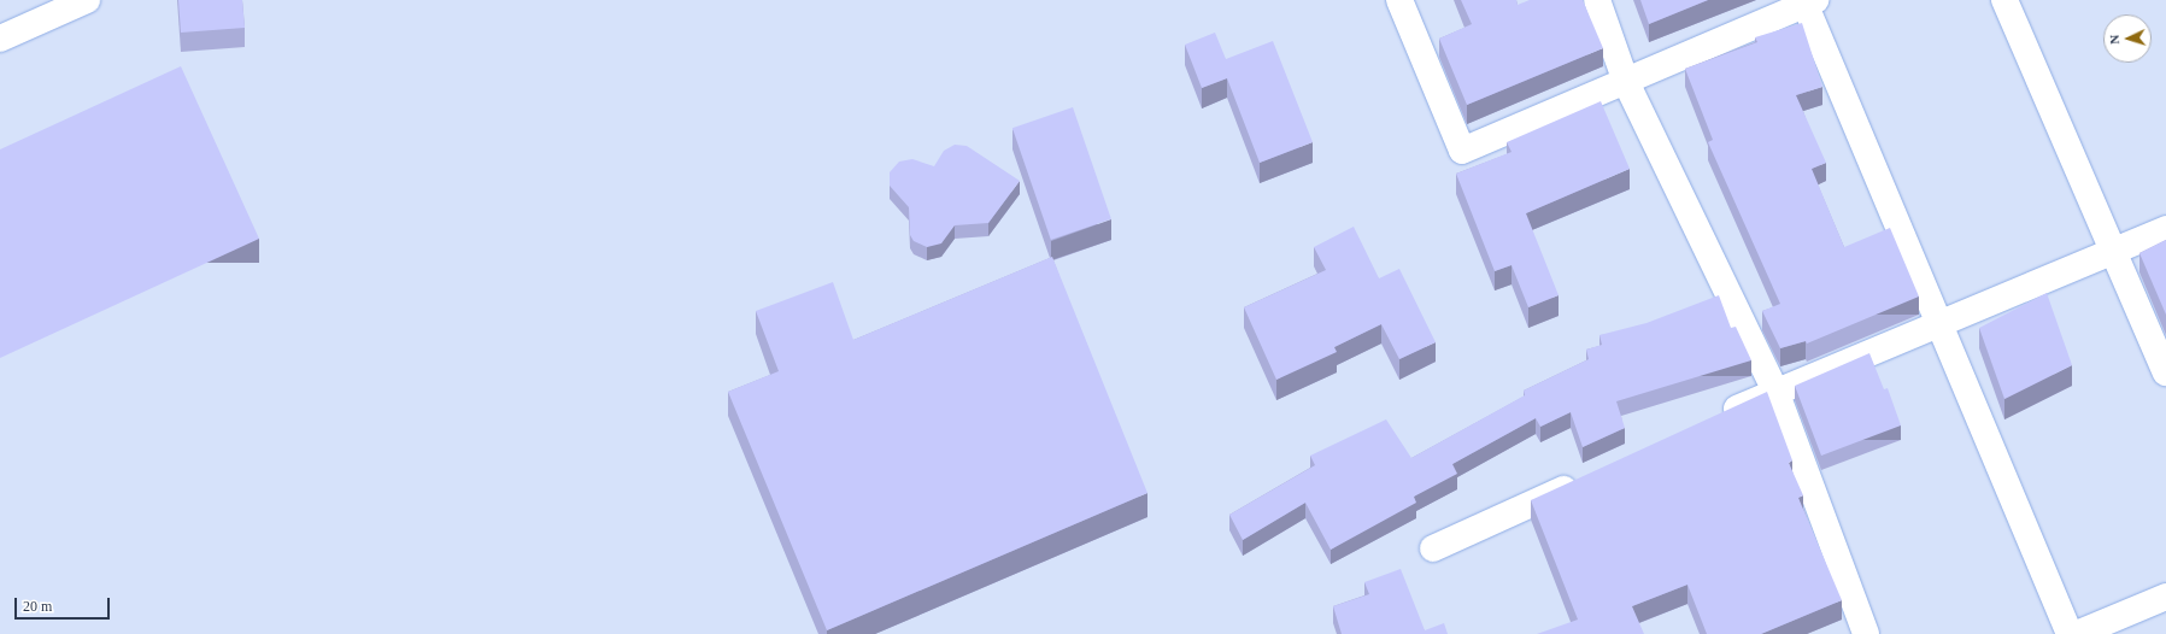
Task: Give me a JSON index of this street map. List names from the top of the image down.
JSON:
{
  "scale_bar": "20 m",
  "north": "left"
}
